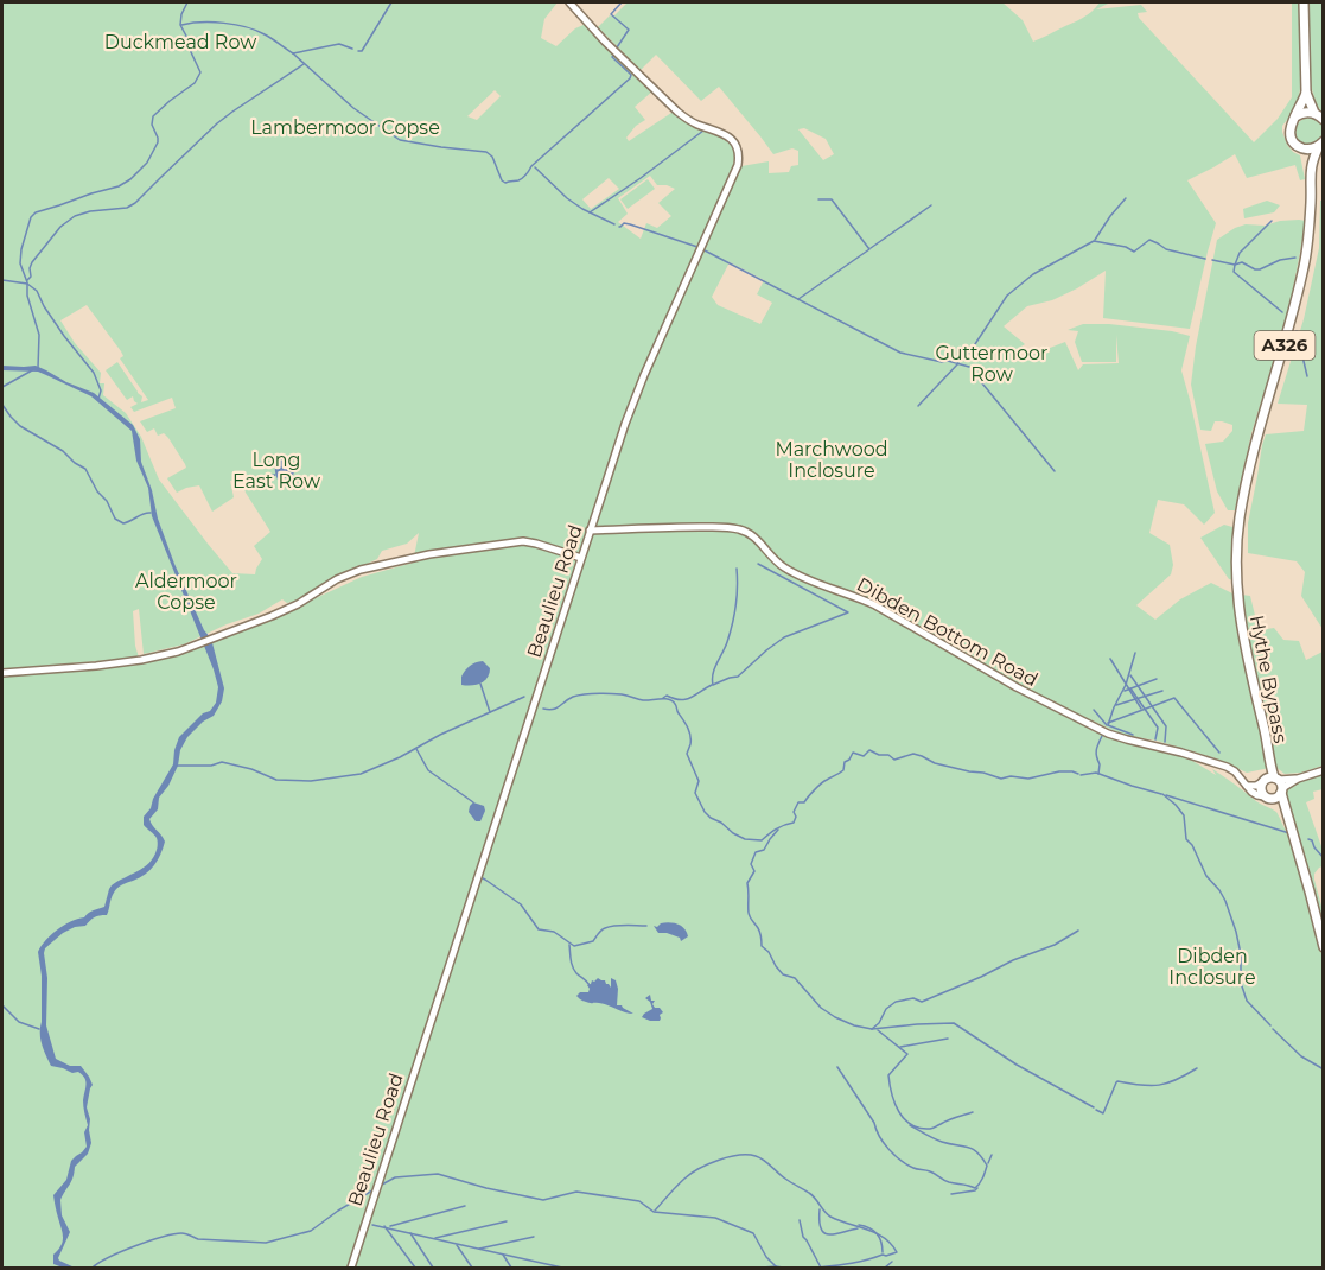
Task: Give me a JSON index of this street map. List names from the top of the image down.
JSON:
{
  "streets": {
    "main road": ["A326", "Hythe Bypass"],
    "street": ["Beaulieu Road", "Dibden Bottom Road"]
  },
  "crossings": [
    ["A326", "Hythe Bypass"],
    ["Beaulieu Road", "Dibden Bottom Road"],
    ["Dibden Bottom Road", "Hythe Bypass"]
  ],
  "parks": [
    "Duckmead Row",
    "Lambermoor Copse",
    "Guttermoor Row",
    "Marchwood Inclosure",
    "Long East Row",
    "Aldermoor Copse",
    "Dibden Inclosure"
  ]
}
